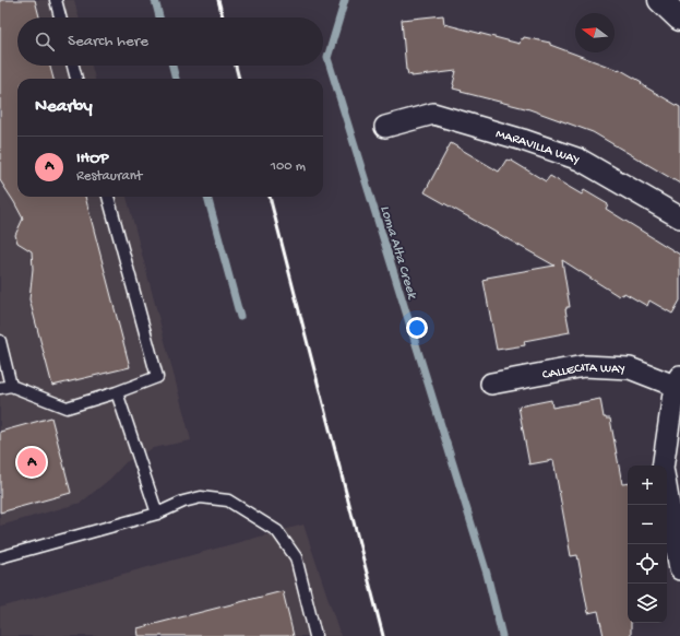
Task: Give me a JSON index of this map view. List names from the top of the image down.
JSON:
{
  "streets": {
    "street": ["MARAVILLA WAY", "CALLECITA WAY"]
  },
  "water": ["Loma Alta Creek"],
  "north": "left",
  "page": {
    "search": "Search here",
    "heading": "Nearby",
    "list": [
      {
        "mark": "A",
        "name": "IHOP",
        "note": "Restaurant",
        "value": "100 m"
      }
    ],
    "pins": "A",
    "map_buttons": ["+", "−"]
  }
}
